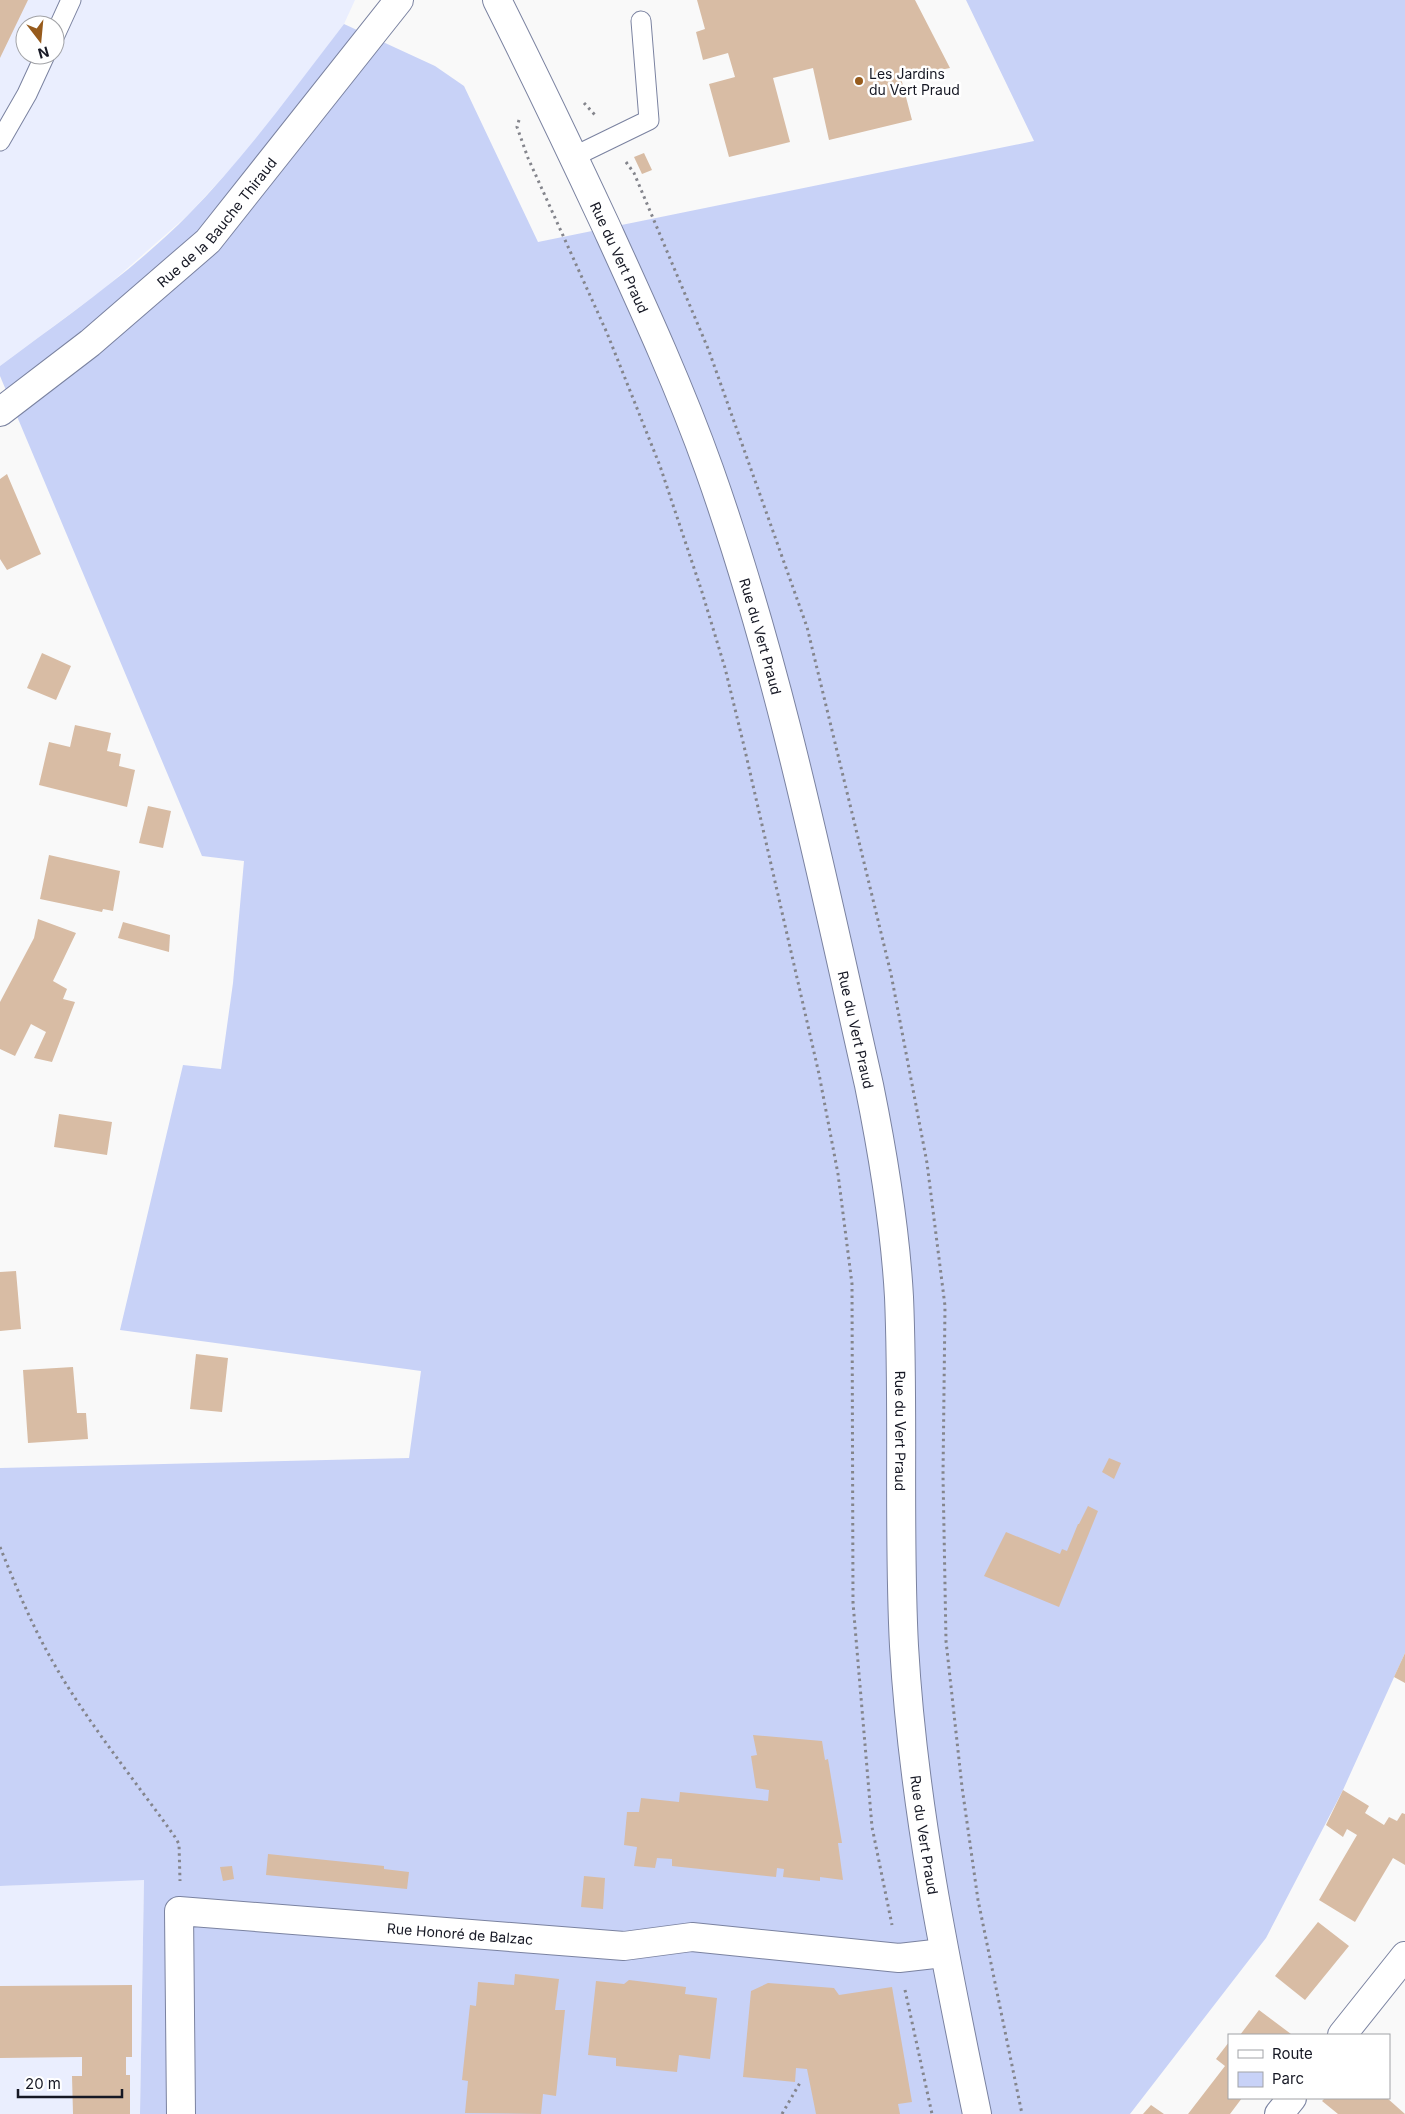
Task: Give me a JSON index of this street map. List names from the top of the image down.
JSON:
{
  "streets": {
    "street": ["Rue de la Bauche Thiraud", "Rue du Vert Praud", "Rue Honoré de Balzac"]
  },
  "crossings": [
    ["Rue du Vert Praud", "Rue Honoré de Balzac"]
  ],
  "places": ["Les Jardins du Vert Praud"],
  "legend": ["Route", "Parc"],
  "scale_bar": "20 m",
  "north": "bottom"
}
